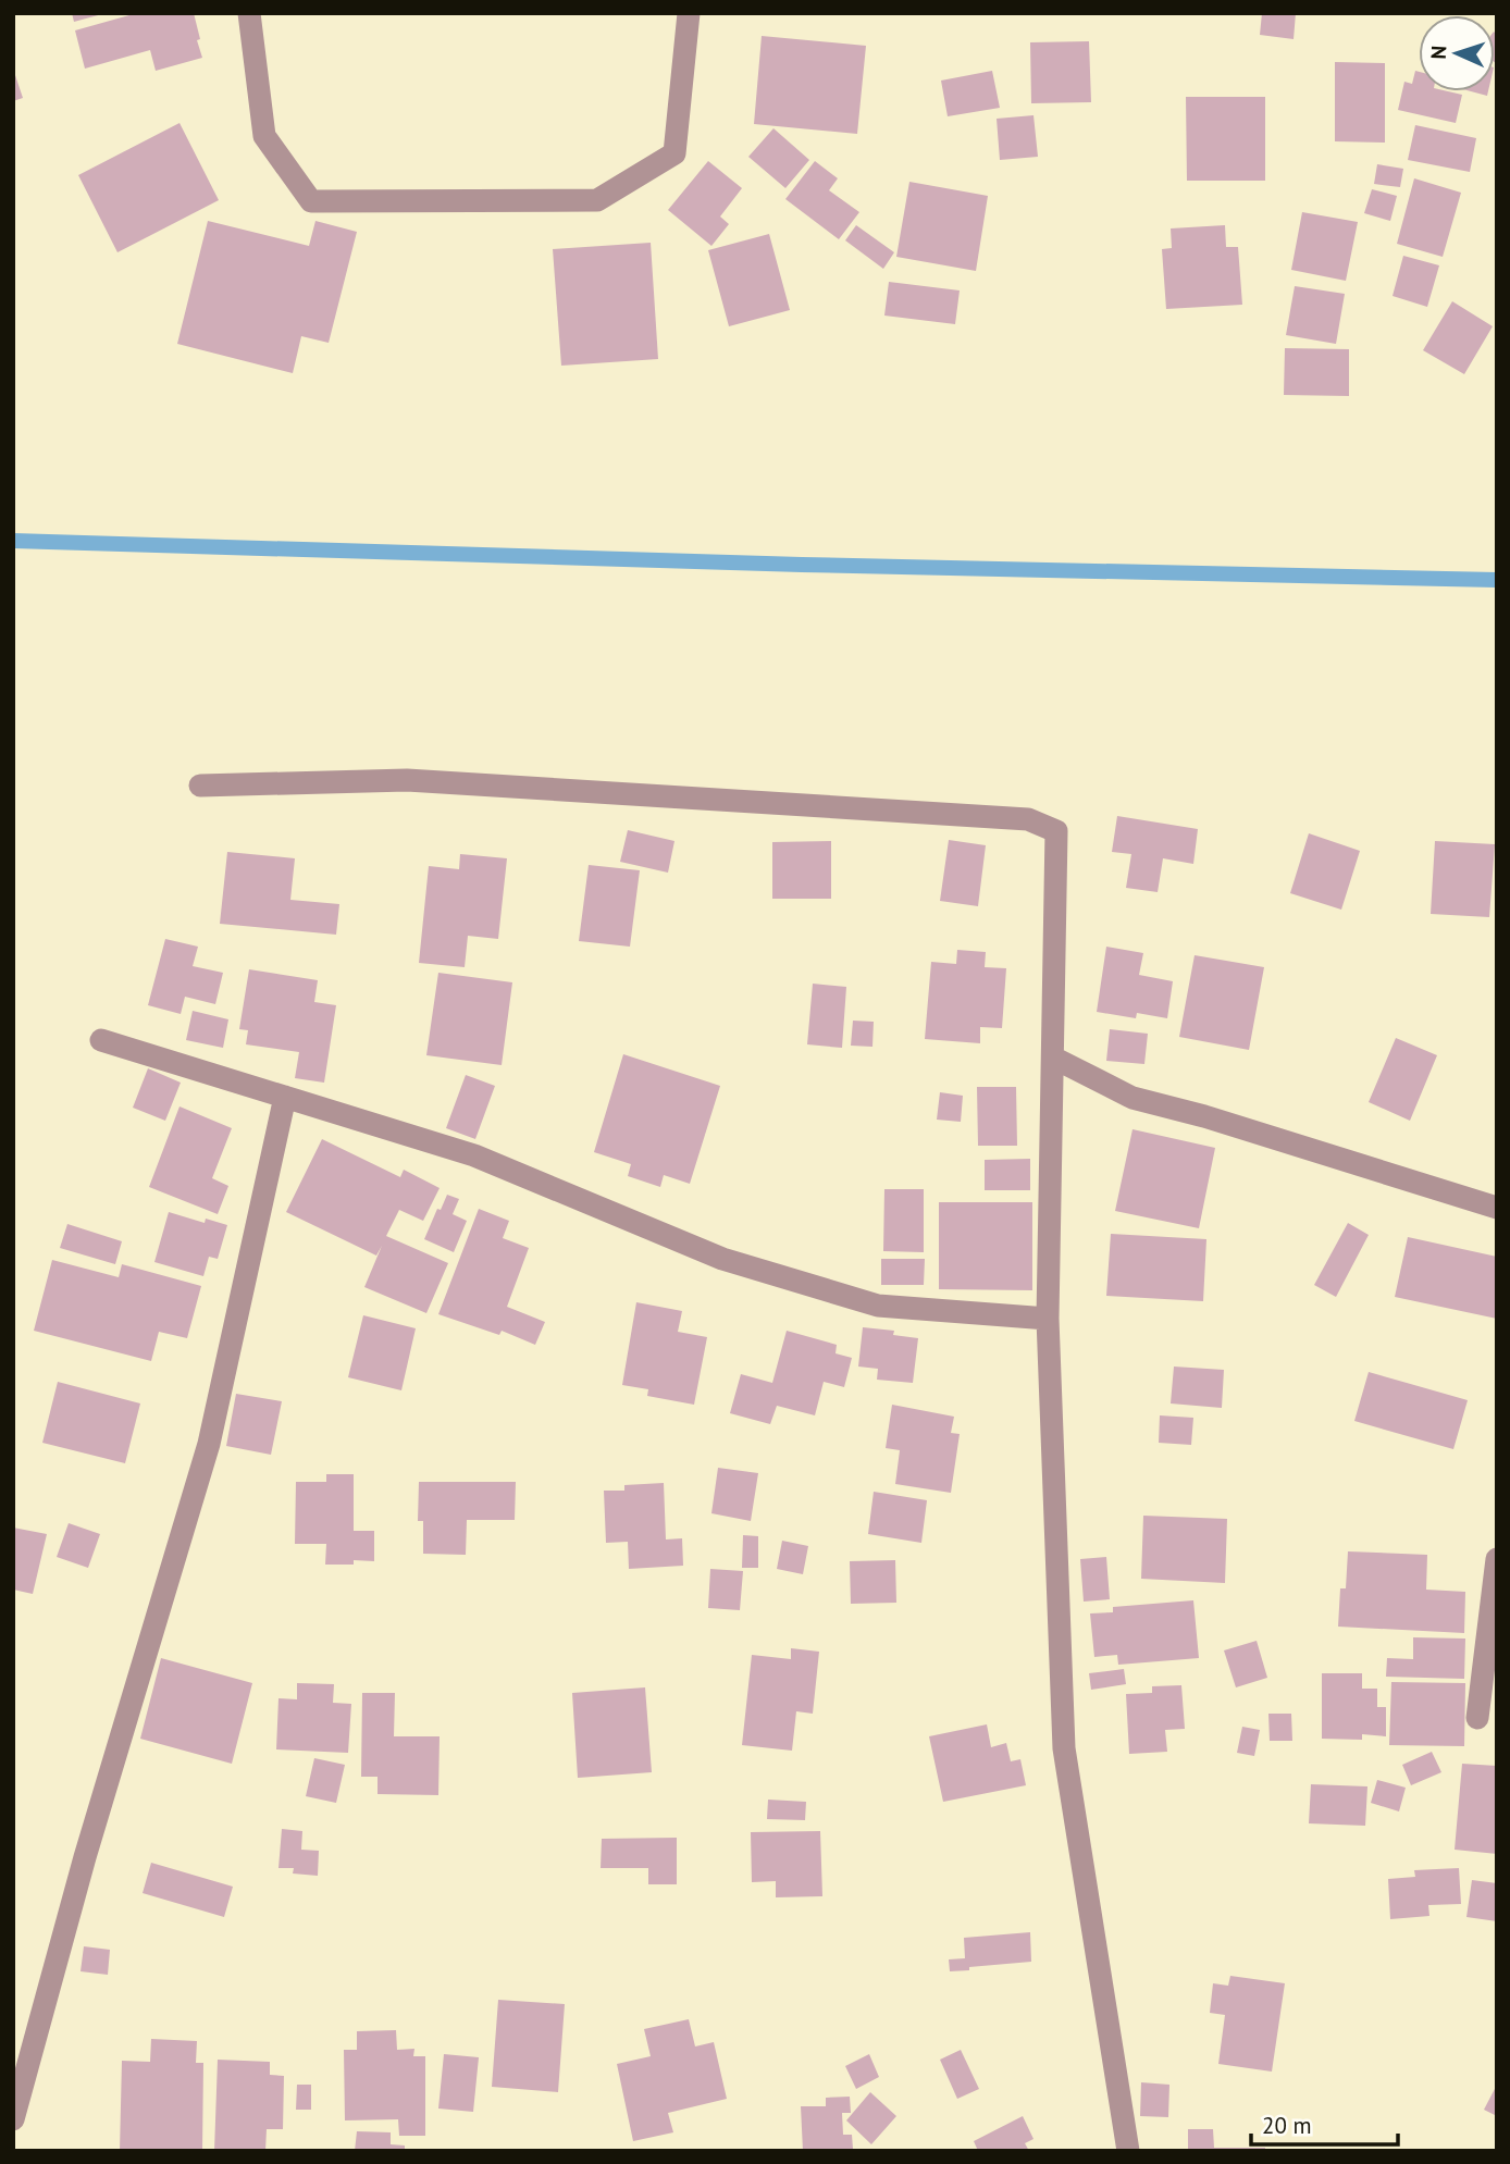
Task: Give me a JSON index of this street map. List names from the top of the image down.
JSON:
{
  "scale_bar": "20 m",
  "north": "left"
}
